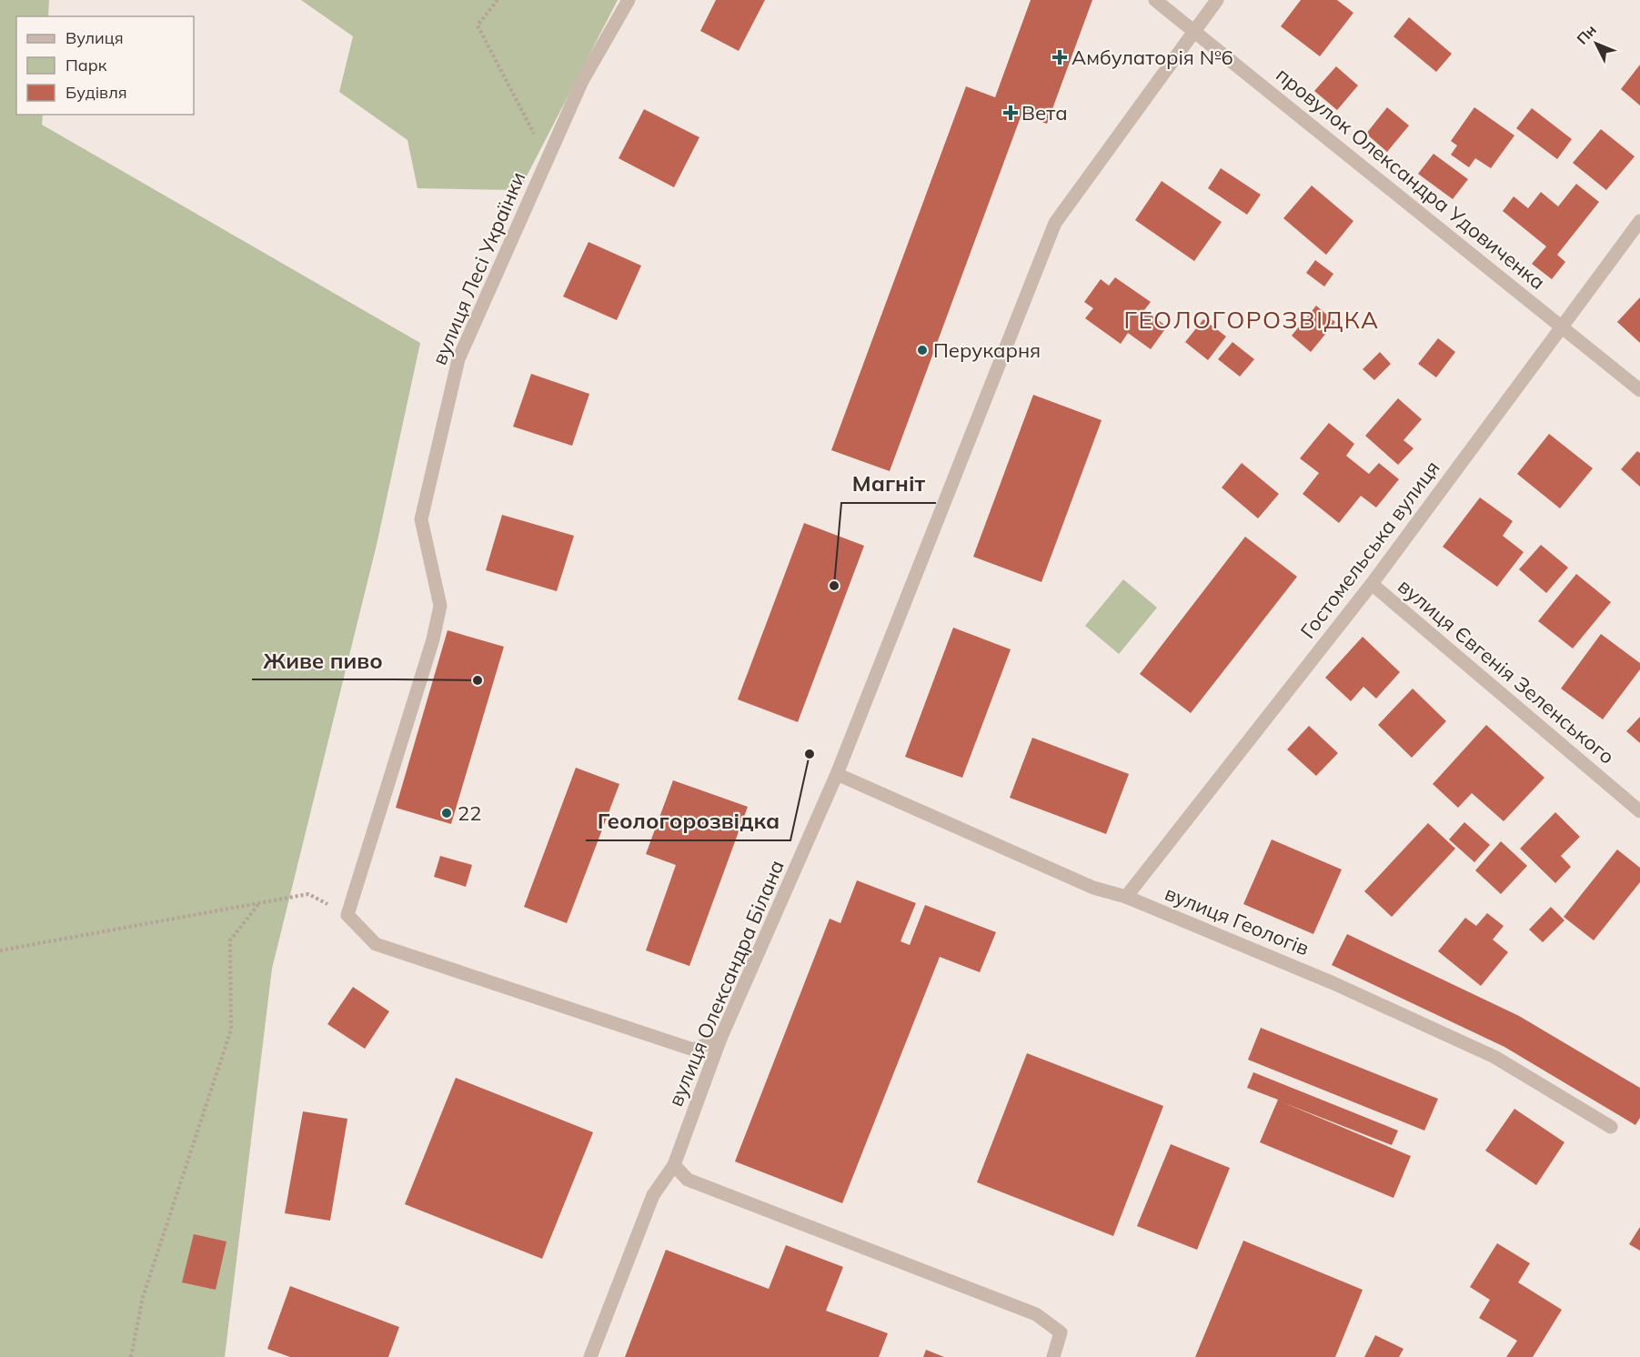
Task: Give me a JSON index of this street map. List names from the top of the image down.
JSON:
{
  "streets": {
    "street": [
      "провулок Олександра Удовиченка",
      "вулиця Лесі Українки",
      "Гостомельська вулиця",
      "вулиця Євгенія Зеленського",
      "вулиця Геологів",
      "вулиця Олександра Білана"
    ]
  },
  "crossings": [
    ["провулок Олександра Удовиченка", "Гостомельська вулиця"],
    ["провулок Олександра Удовиченка", "вулиця Олександра Білана"],
    ["Гостомельська вулиця", "вулиця Євгенія Зеленського"],
    ["Гостомельська вулиця", "вулиця Геологів"],
    ["вулиця Геологів", "вулиця Олександра Білана"]
  ],
  "districts": ["ГЕОЛОГОРОЗВІДКА"],
  "places": {
    "health": ["Амбулаторія №6", "Вета"],
    "other": [
      "Перукарня",
      "Магніт",
      "Живе пиво",
      "Геологорозвідка",
      "22"
    ]
  },
  "legend": ["Вулиця", "Парк", "Будівля"],
  "north": "top left"
}
